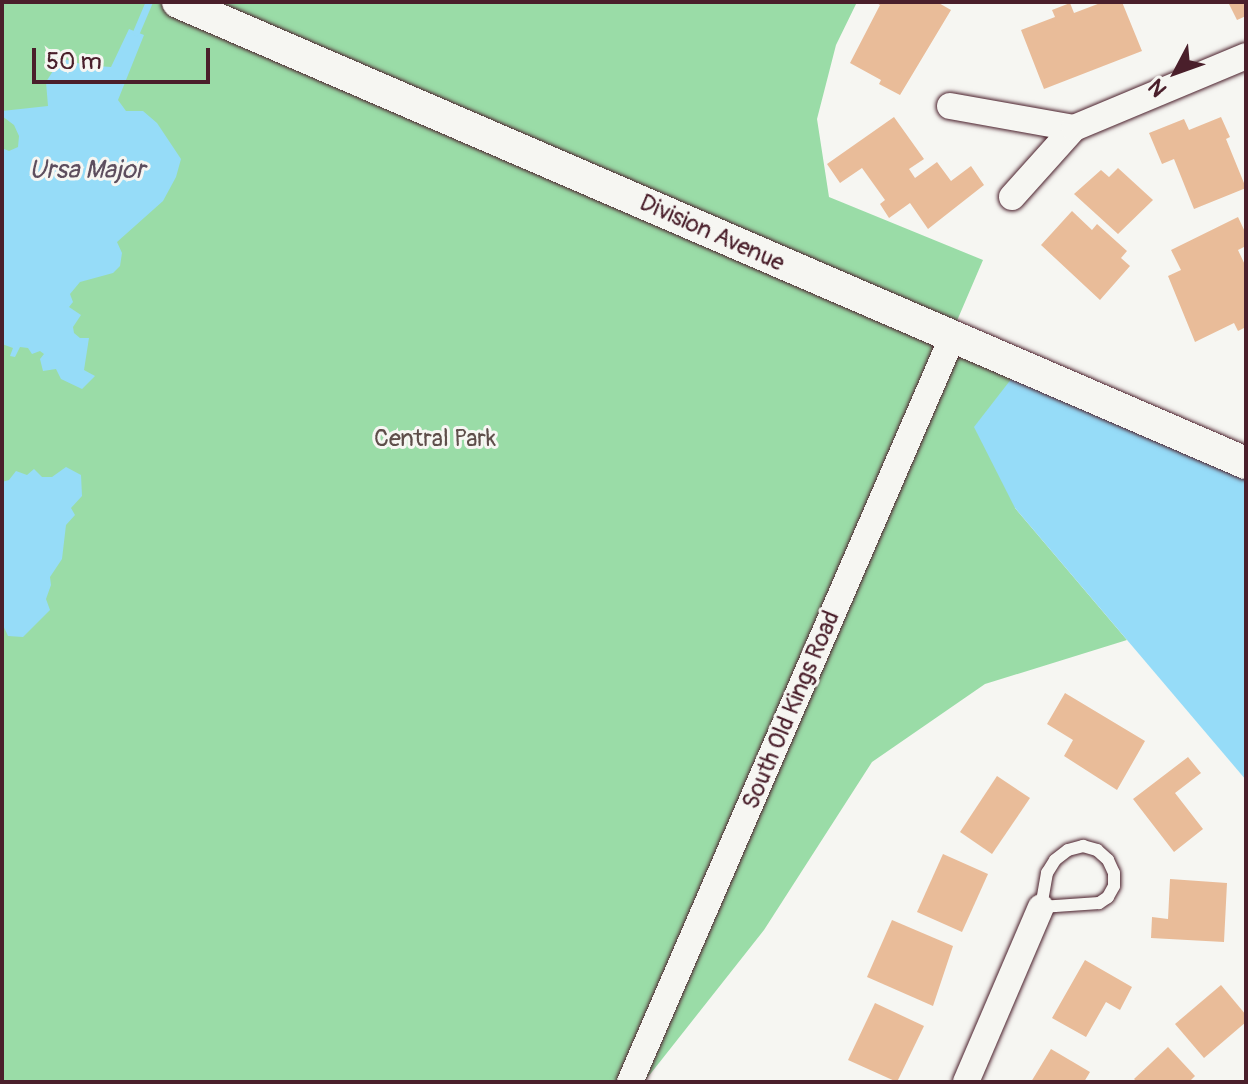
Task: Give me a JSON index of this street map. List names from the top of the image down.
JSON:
{
  "streets": {
    "street": ["Division Avenue", "South Old Kings Road"]
  },
  "crossings": [
    ["Division Avenue", "South Old Kings Road"]
  ],
  "water": ["Ursa Major"],
  "parks": ["Central Park"],
  "scale_bar": "50 m",
  "north": "bottom left"
}
